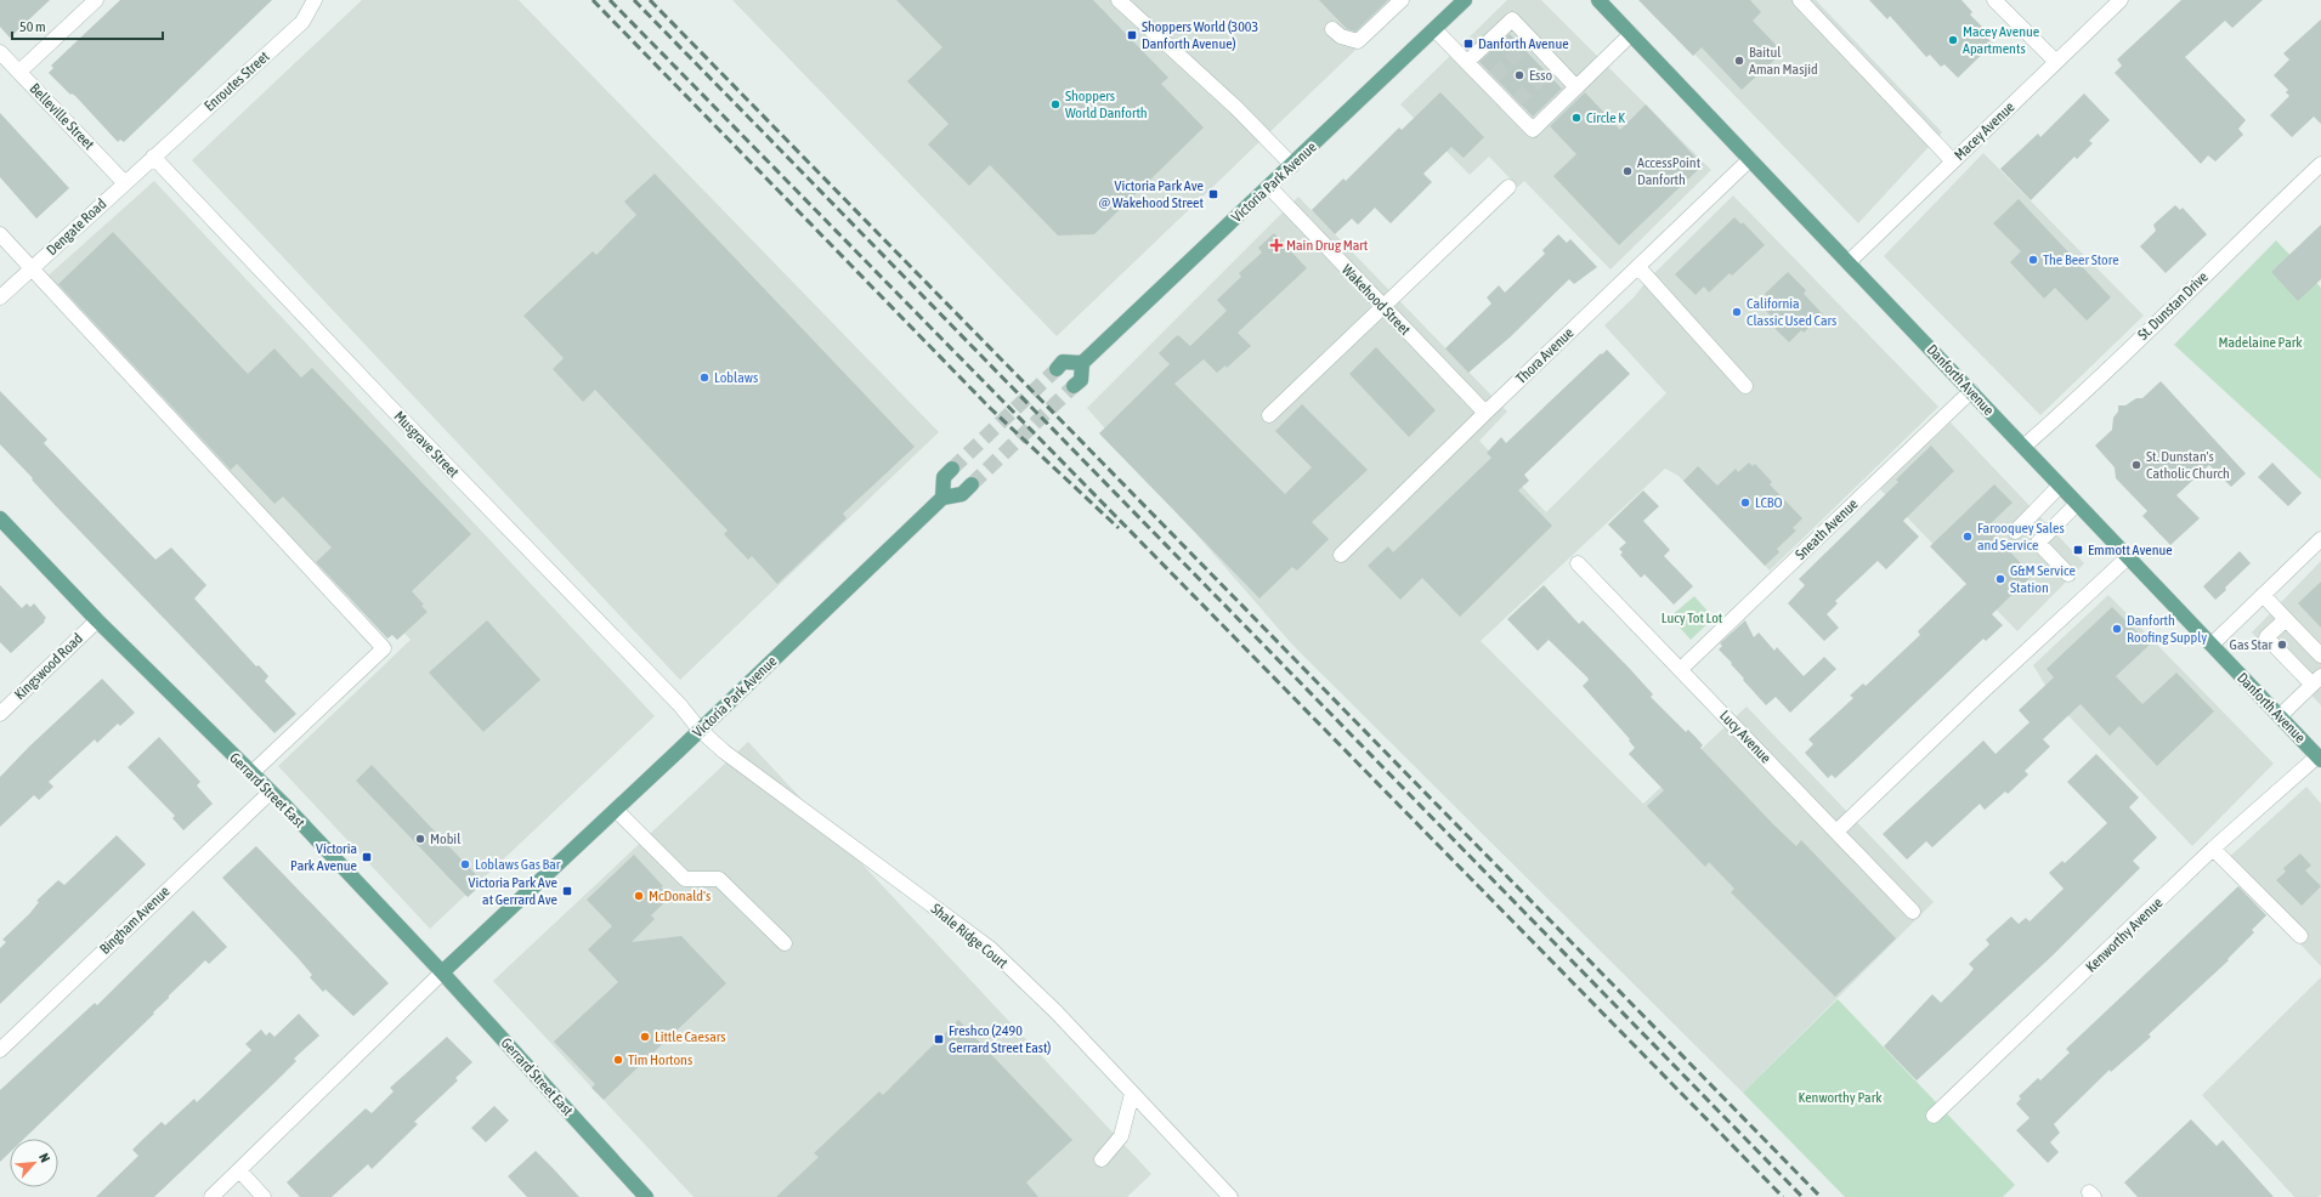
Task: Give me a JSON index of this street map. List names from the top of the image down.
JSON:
{
  "streets": {
    "main road": ["Victoria Park Avenue", "Danforth Avenue", "Gerrard Street East"],
    "street": [
      "Enroutes Street",
      "Belleville Street",
      "Macey Avenue",
      "Dengate Road",
      "Wakehood Street",
      "St. Dunstan Drive",
      "Thora Avenue",
      "Musgrave Street",
      "Sneath Avenue",
      "Kingswood Road",
      "Lucy Avenue",
      "Bingham Avenue",
      "Kenworthy Avenue",
      "Shale Ridge Court"
    ]
  },
  "crossings": [
    ["Enroutes Street", "Dengate Road"],
    ["Enroutes Street", "Musgrave Street"],
    ["Belleville Street", "Dengate Road"],
    ["Macey Avenue", "Danforth Avenue"],
    ["Victoria Park Avenue", "Wakehood Street"],
    ["Victoria Park Avenue", "Musgrave Street"],
    ["Victoria Park Avenue", "Gerrard Street East"],
    ["Victoria Park Avenue", "Shale Ridge Court"],
    ["Dengate Road", "Musgrave Street"],
    ["Wakehood Street", "Thora Avenue"],
    ["St. Dunstan Drive", "Danforth Avenue"],
    ["Thora Avenue", "Danforth Avenue"],
    ["Danforth Avenue", "Sneath Avenue"],
    ["Danforth Avenue", "Kenworthy Avenue"],
    ["Musgrave Street", "Shale Ridge Court"],
    ["Sneath Avenue", "Lucy Avenue"],
    ["Kingswood Road", "Gerrard Street East"],
    ["Gerrard Street East", "Bingham Avenue"]
  ],
  "parks": ["Madelaine Park", "Lucy Tot Lot", "Kenworthy Park"],
  "places": {
    "transit": [
      "Shoppers World (3003 Danforth Avenue)",
      "Danforth Avenue",
      "Victoria Park Ave @ Wakehood Street",
      "Emmott Avenue",
      "Victoria Park Avenue",
      "Victoria Park Ave at Gerrard Ave",
      "Freshco (2490 Gerrard Street East)"
    ],
    "other": [
      "Macey Avenue Apartments",
      "Baitul Aman Masjid",
      "Esso",
      "Shoppers World Danforth",
      "Circle K",
      "AccessPoint Danforth",
      "The Beer Store",
      "California Classic Used Cars",
      "Loblaws",
      "St. Dunstan's Catholic Church",
      "LCBO",
      "Farooquey Sales and Service",
      "G&M Service Station",
      "Danforth Roofing Supply",
      "Gas Star",
      "Mobil",
      "Loblaws Gas Bar",
      "McDonald's",
      "Little Caesars",
      "Tim Hortons"
    ],
    "health": ["Main Drug Mart"]
  },
  "scale_bar": "50 m",
  "north": "top right"
}
